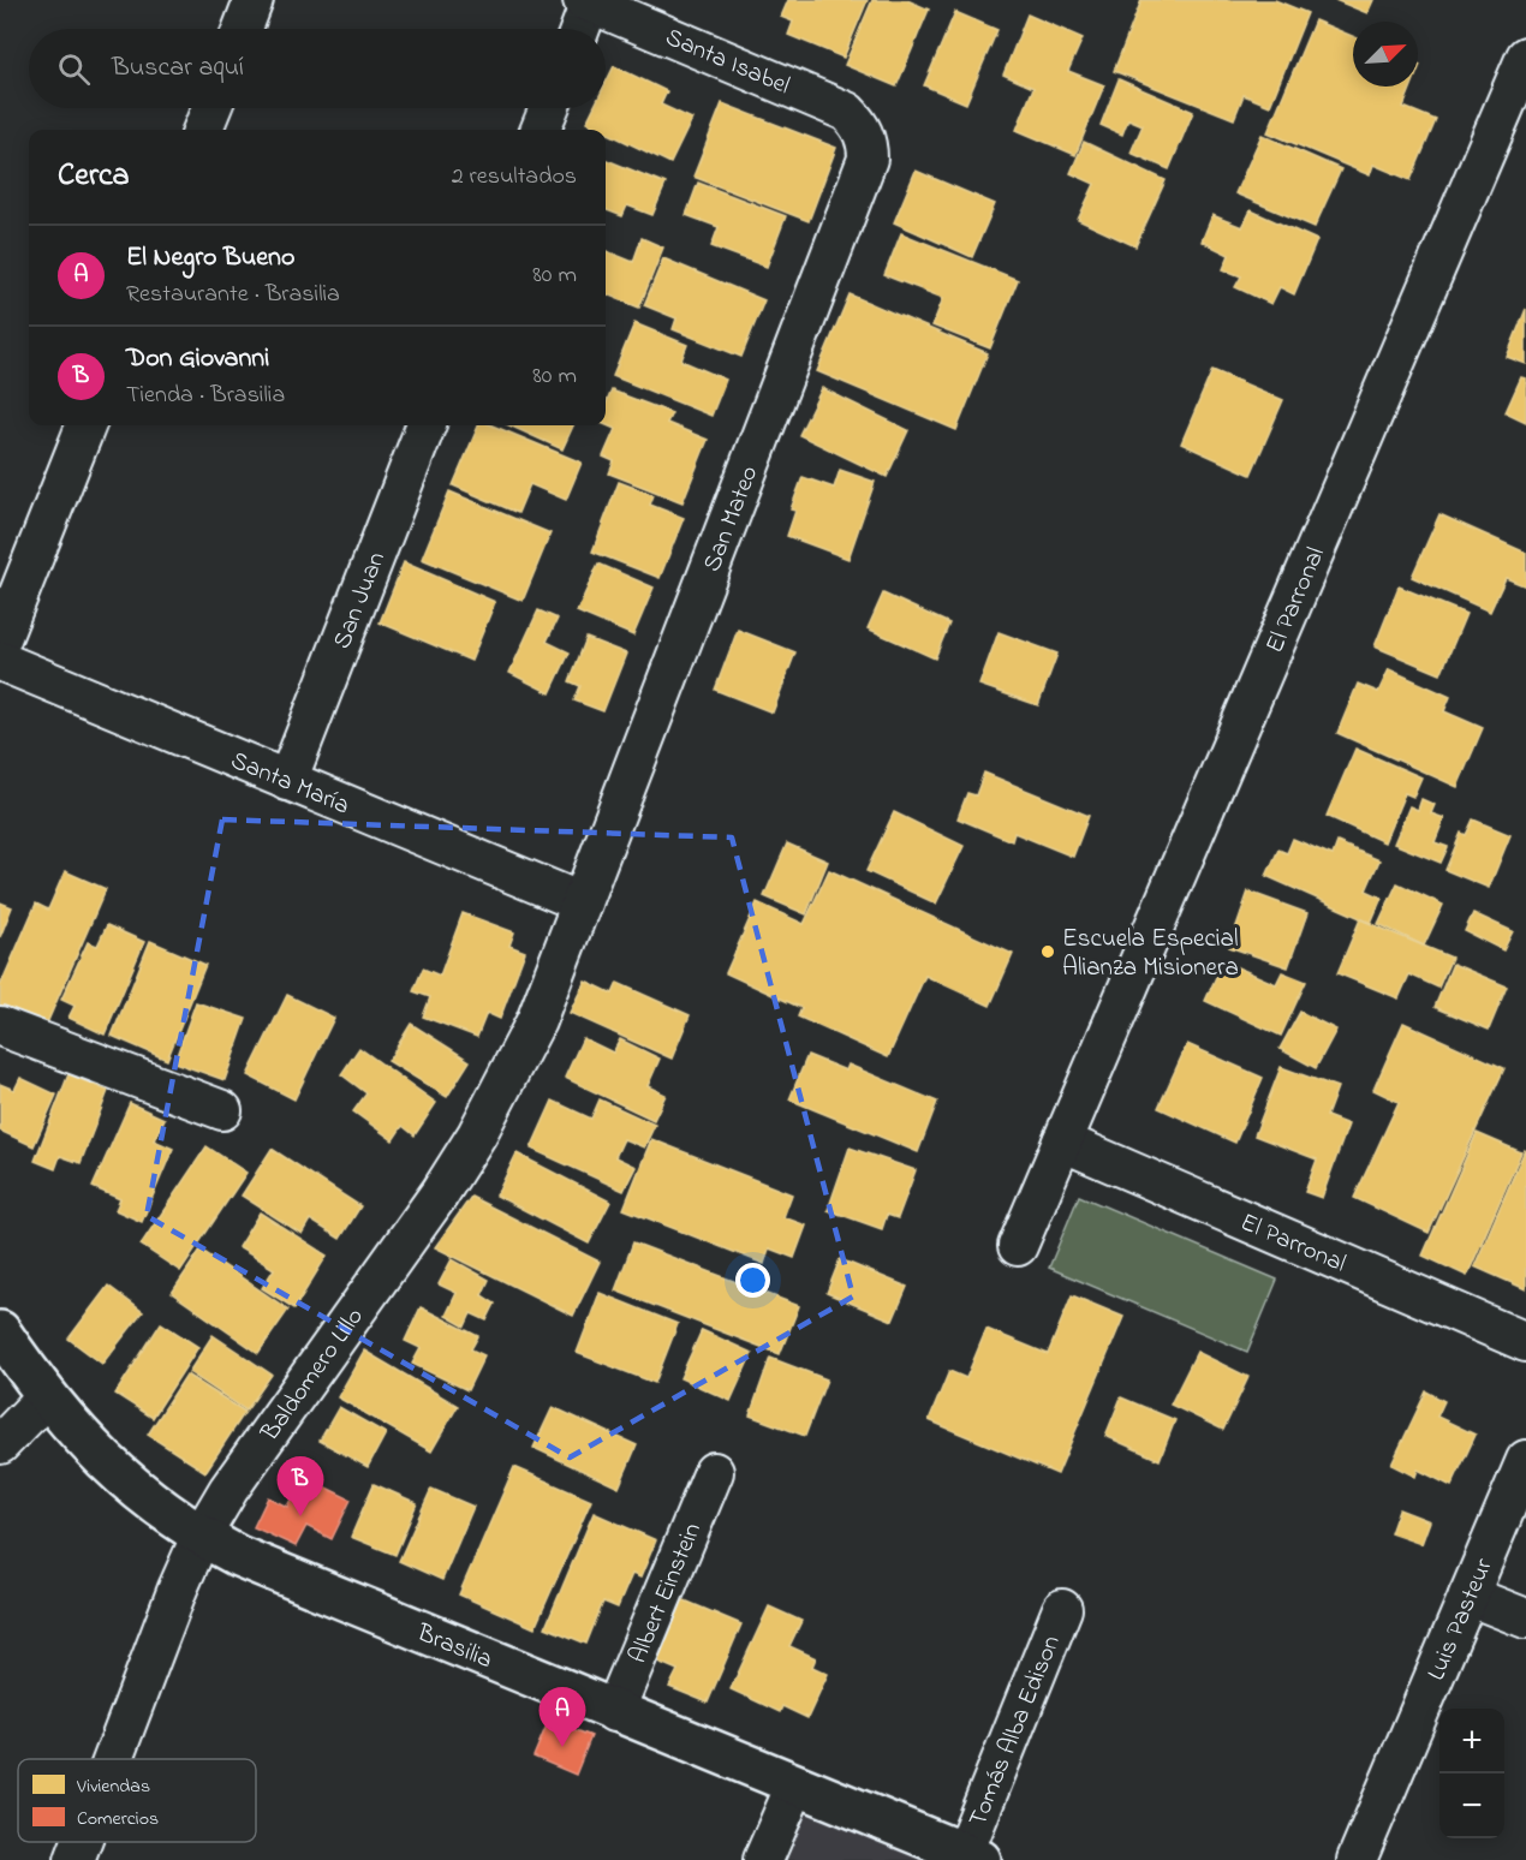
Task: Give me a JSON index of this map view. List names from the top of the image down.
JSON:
{
  "streets": {
    "street": [
      "Santa Isabel",
      "San Mateo",
      "El Parronal",
      "San Juan",
      "Santa María",
      "Baldomero Lillo",
      "Albert Einstein",
      "Luis Pasteur",
      "Brasilia",
      "Tomás Alba Edison"
    ]
  },
  "crossings": [
    ["Santa Isabel", "San Mateo"],
    ["San Mateo", "Santa María"],
    ["San Mateo", "Baldomero Lillo"],
    ["San Juan", "Santa María"],
    ["Santa María", "Baldomero Lillo"],
    ["Baldomero Lillo", "Brasilia"],
    ["Albert Einstein", "Brasilia"],
    ["Brasilia", "Tomás Alba Edison"]
  ],
  "places": ["Escuela Especial Alianza Misionera"],
  "legend": ["Viviendas", "Comercios"],
  "north": "top right",
  "page": {
    "search": "Buscar aquí",
    "heading": ["Cerca", "2 resultados"],
    "list": [
      {
        "mark": "A",
        "name": "El Negro Bueno",
        "note": "Restaurante · Brasilia",
        "value": "80 m"
      },
      {
        "mark": "B",
        "name": "Don Giovanni",
        "note": "Tienda · Brasilia",
        "value": "80 m"
      }
    ],
    "pins": ["B", "A"],
    "map_buttons": ["+", "−"]
  }
}
